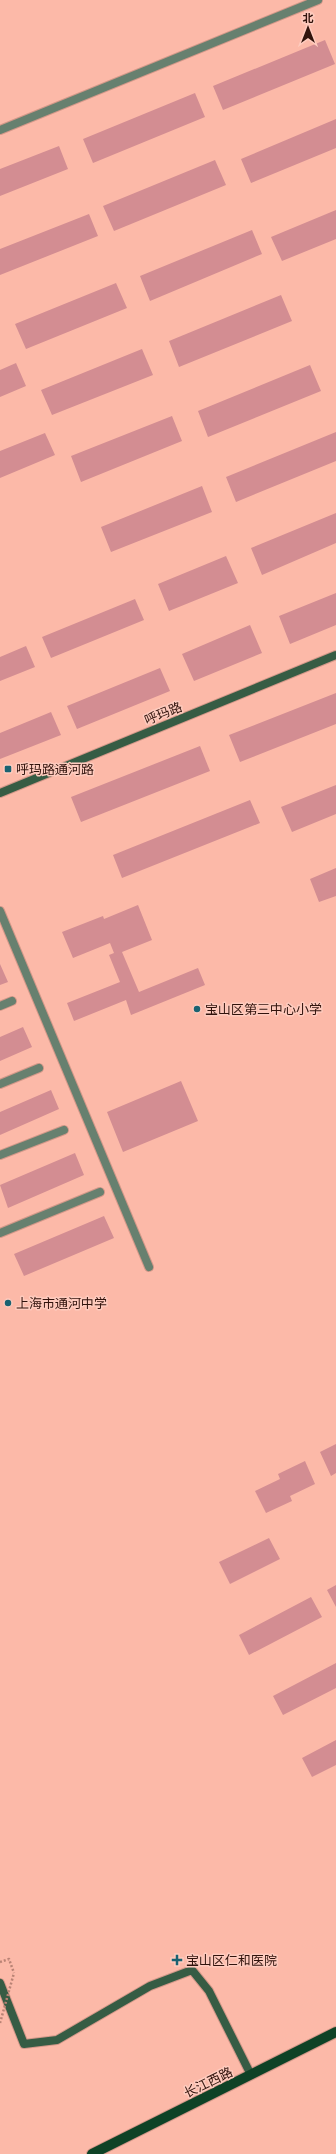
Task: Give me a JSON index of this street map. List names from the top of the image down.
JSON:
{
  "streets": {
    "main road": ["长江西路"],
    "street": ["呼玛路"]
  },
  "places": {
    "transit": ["呼玛路通河路"],
    "other": ["宝山区第三中心小学", "上海市通河中学"],
    "health": ["宝山区仁和医院"]
  },
  "north": "top"
}
